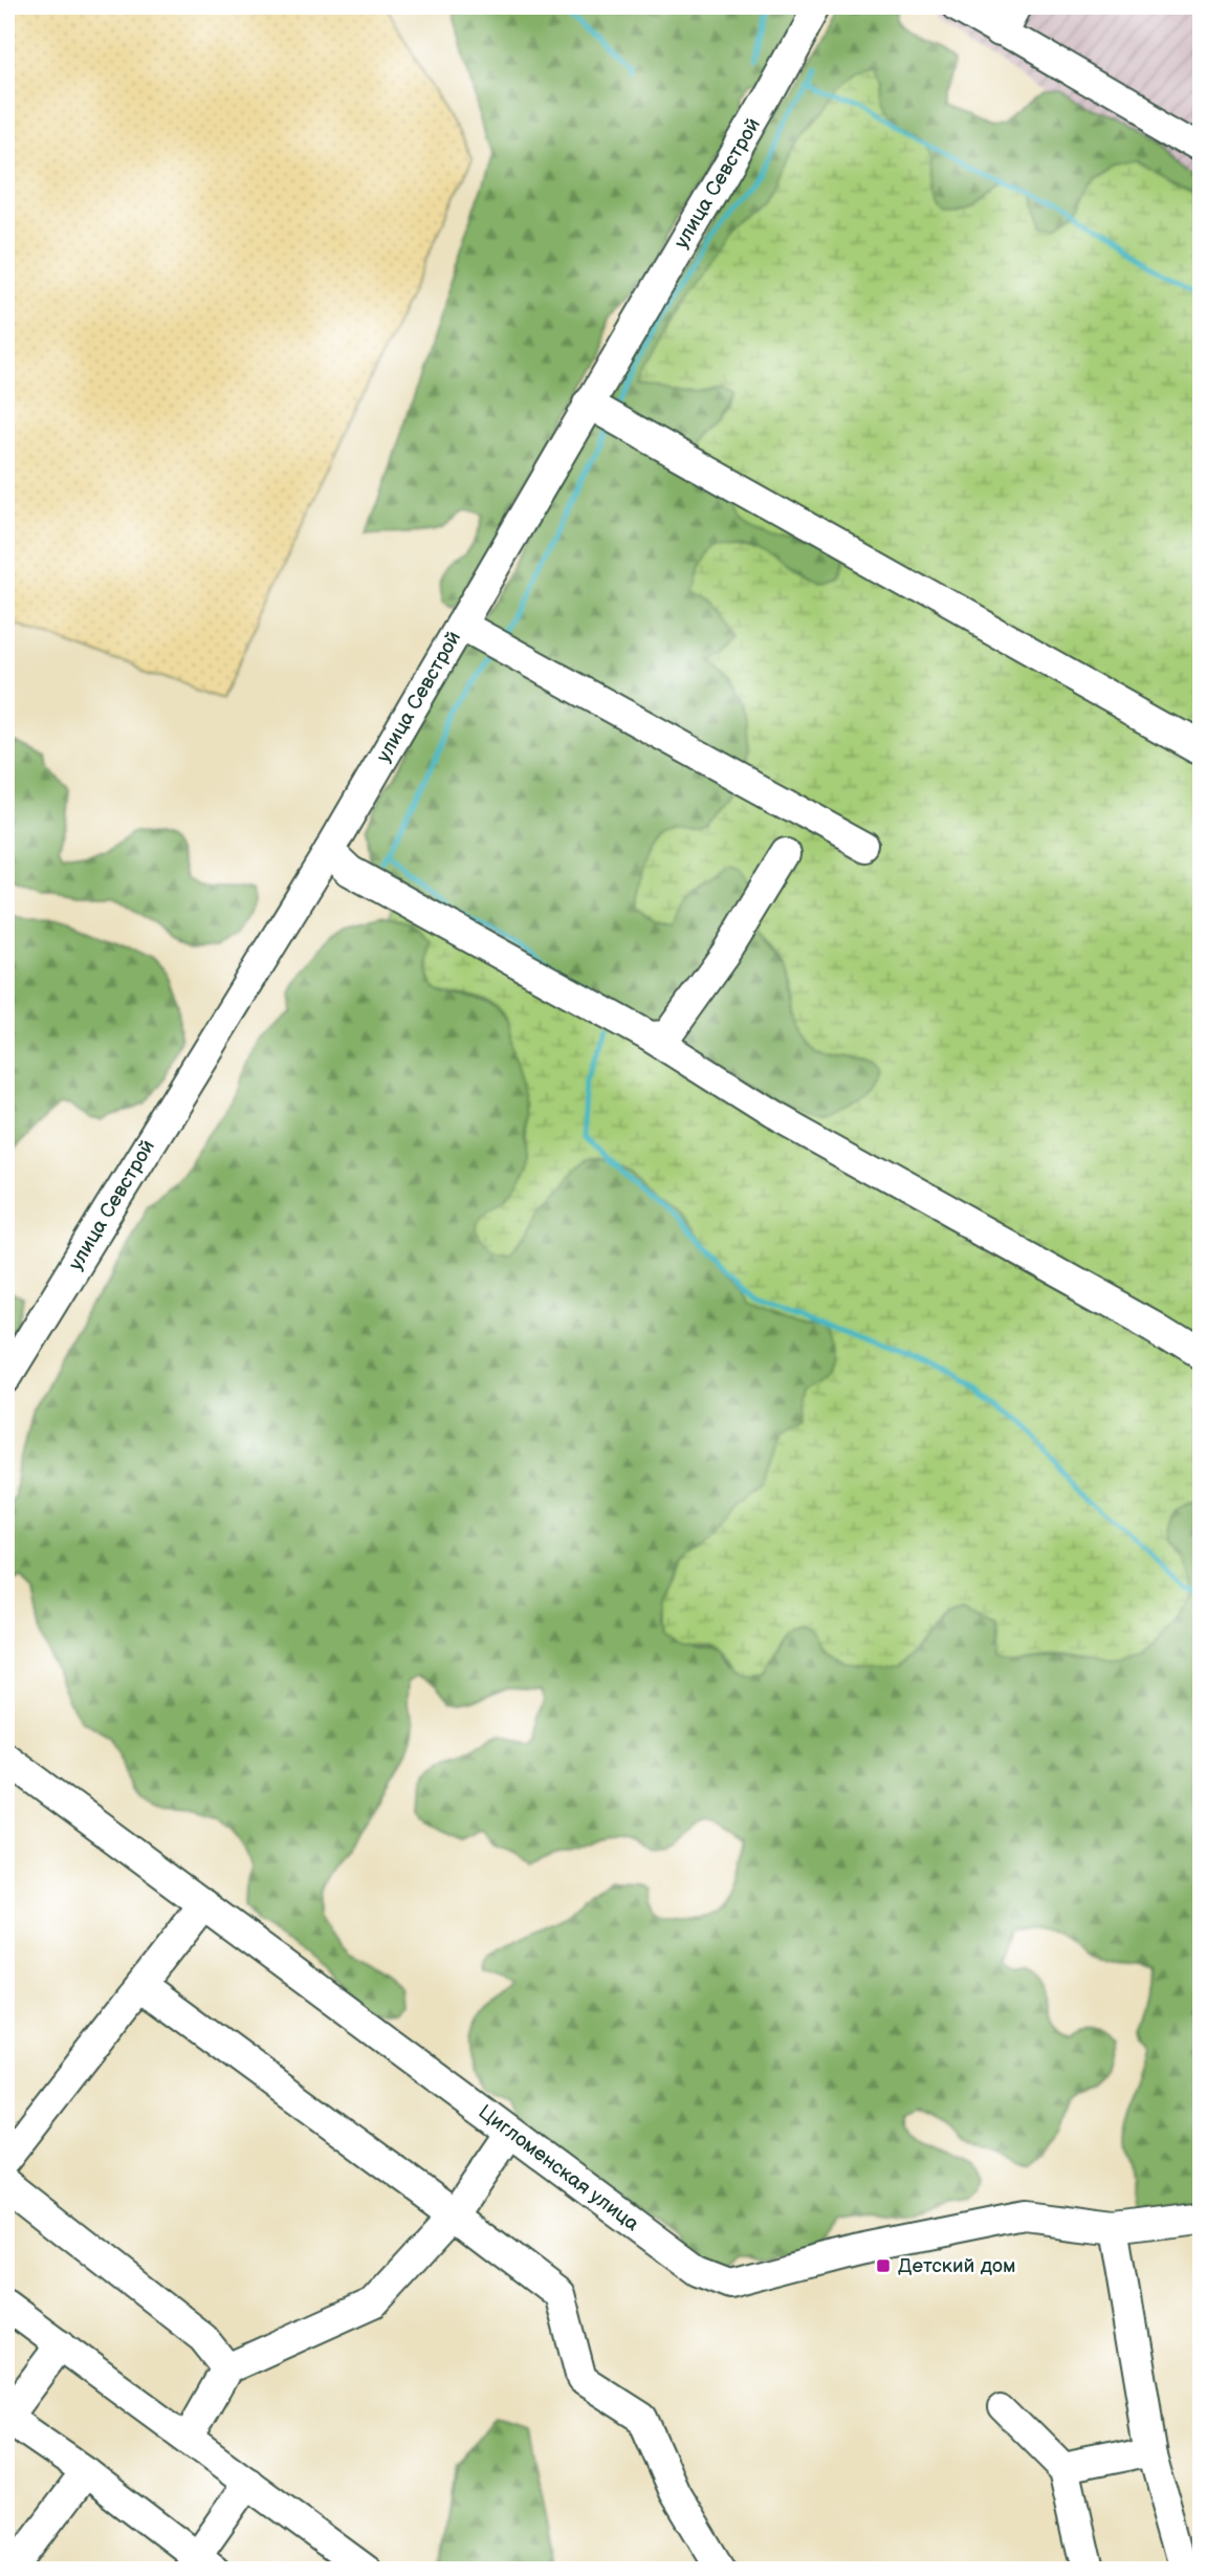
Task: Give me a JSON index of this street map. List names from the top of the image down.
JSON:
{
  "streets": {
    "street": ["улица Севстрой", "Цигломенская улица"]
  },
  "places": {
    "transit": ["Детский дом"]
  }
}
